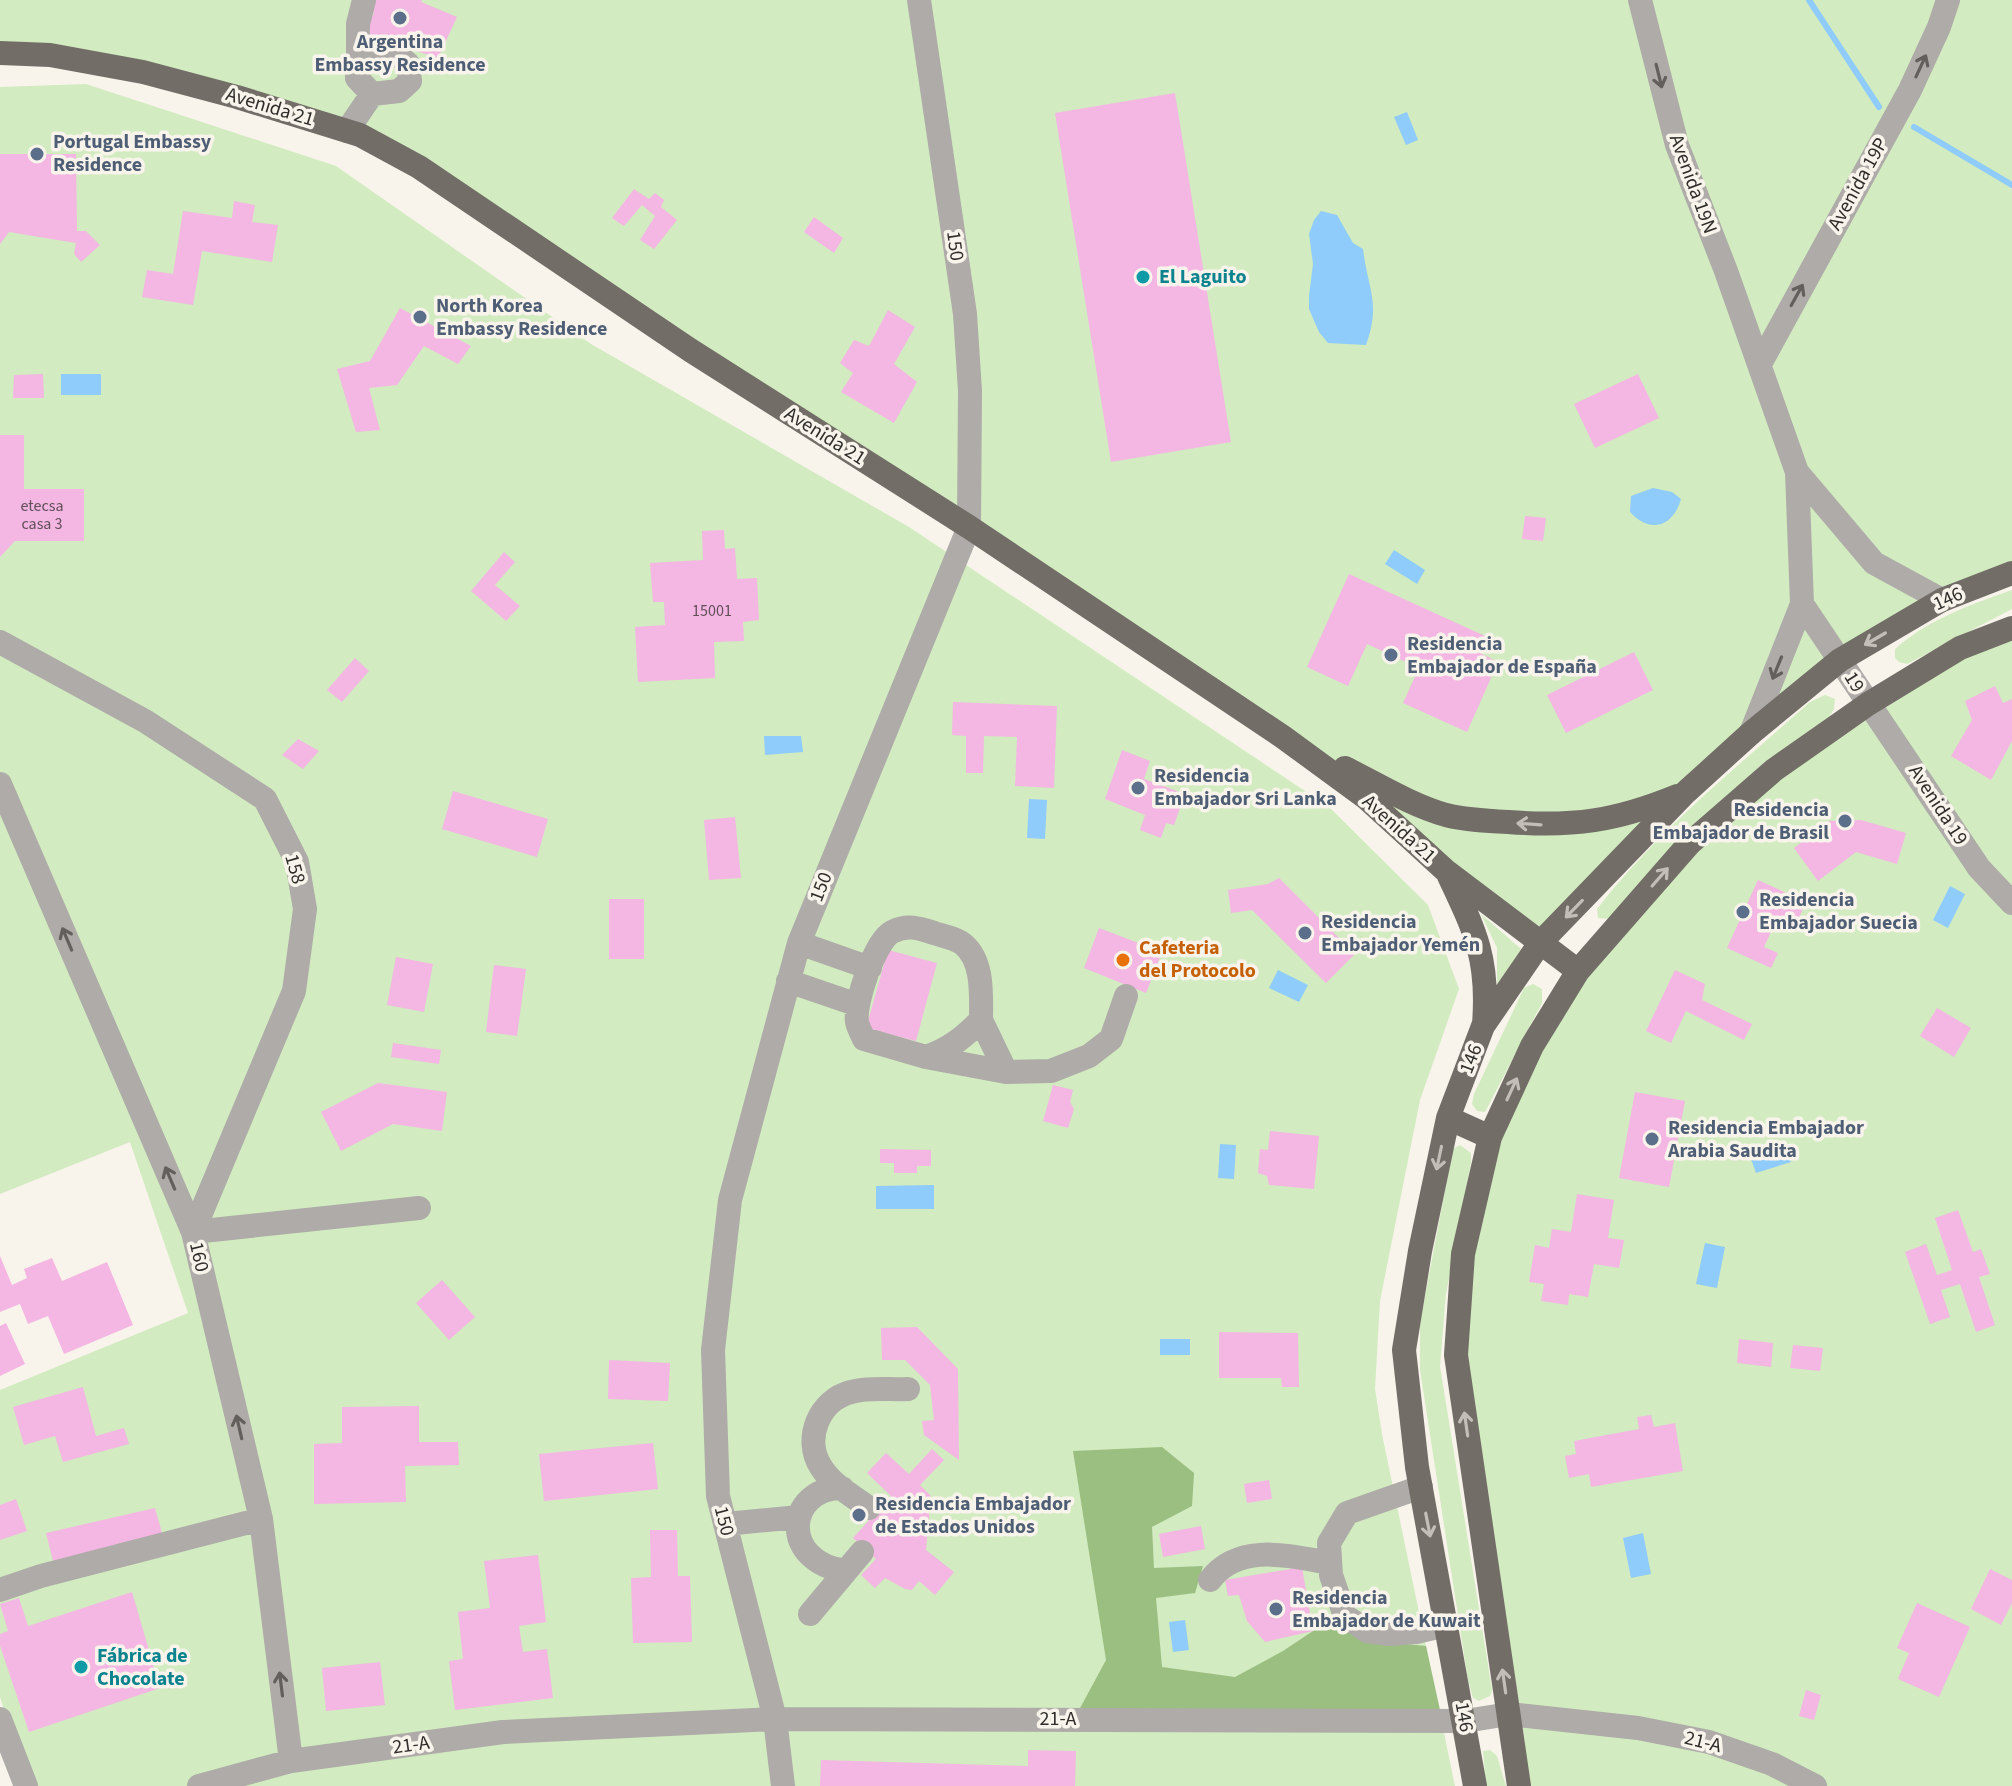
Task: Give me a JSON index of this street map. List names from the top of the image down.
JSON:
{
  "streets": {
    "main road": ["Avenida 21", "146"],
    "street": [
      "Avenida 19N",
      "Avenida 19P",
      "150",
      "19",
      "Avenida 19",
      "158",
      "160",
      "21-A"
    ]
  },
  "crossings": [
    ["Avenida 21", "150"],
    ["Avenida 21", "146"],
    ["Avenida 19N", "Avenida 19P"],
    ["150", "21-A"],
    ["146", "19"],
    ["146", "21-A"],
    ["19", "Avenida 19"],
    ["158", "160"],
    ["160", "21-A"]
  ],
  "one_way": ["Avenida 19N", "Avenida 19P", "160"],
  "places": [
    "Argentina Embassy Residence",
    "Portugal Embassy Residence",
    "El Laguito",
    "North Korea Embassy Residence",
    "Residencia Embajador de España",
    "Residencia Embajador Sri Lanka",
    "Residencia Embajador de Brasil",
    "Residencia Embajador Suecia",
    "Residencia Embajador Yemén",
    "Cafeteria del Protocolo",
    "Residencia Embajador Arabia Saudita",
    "Residencia Embajador de Estados Unidos",
    "Residencia Embajador de Kuwait",
    "Fábrica de Chocolate"
  ],
  "house_numbers": ["etecsa casa 3", "15001"]
}
